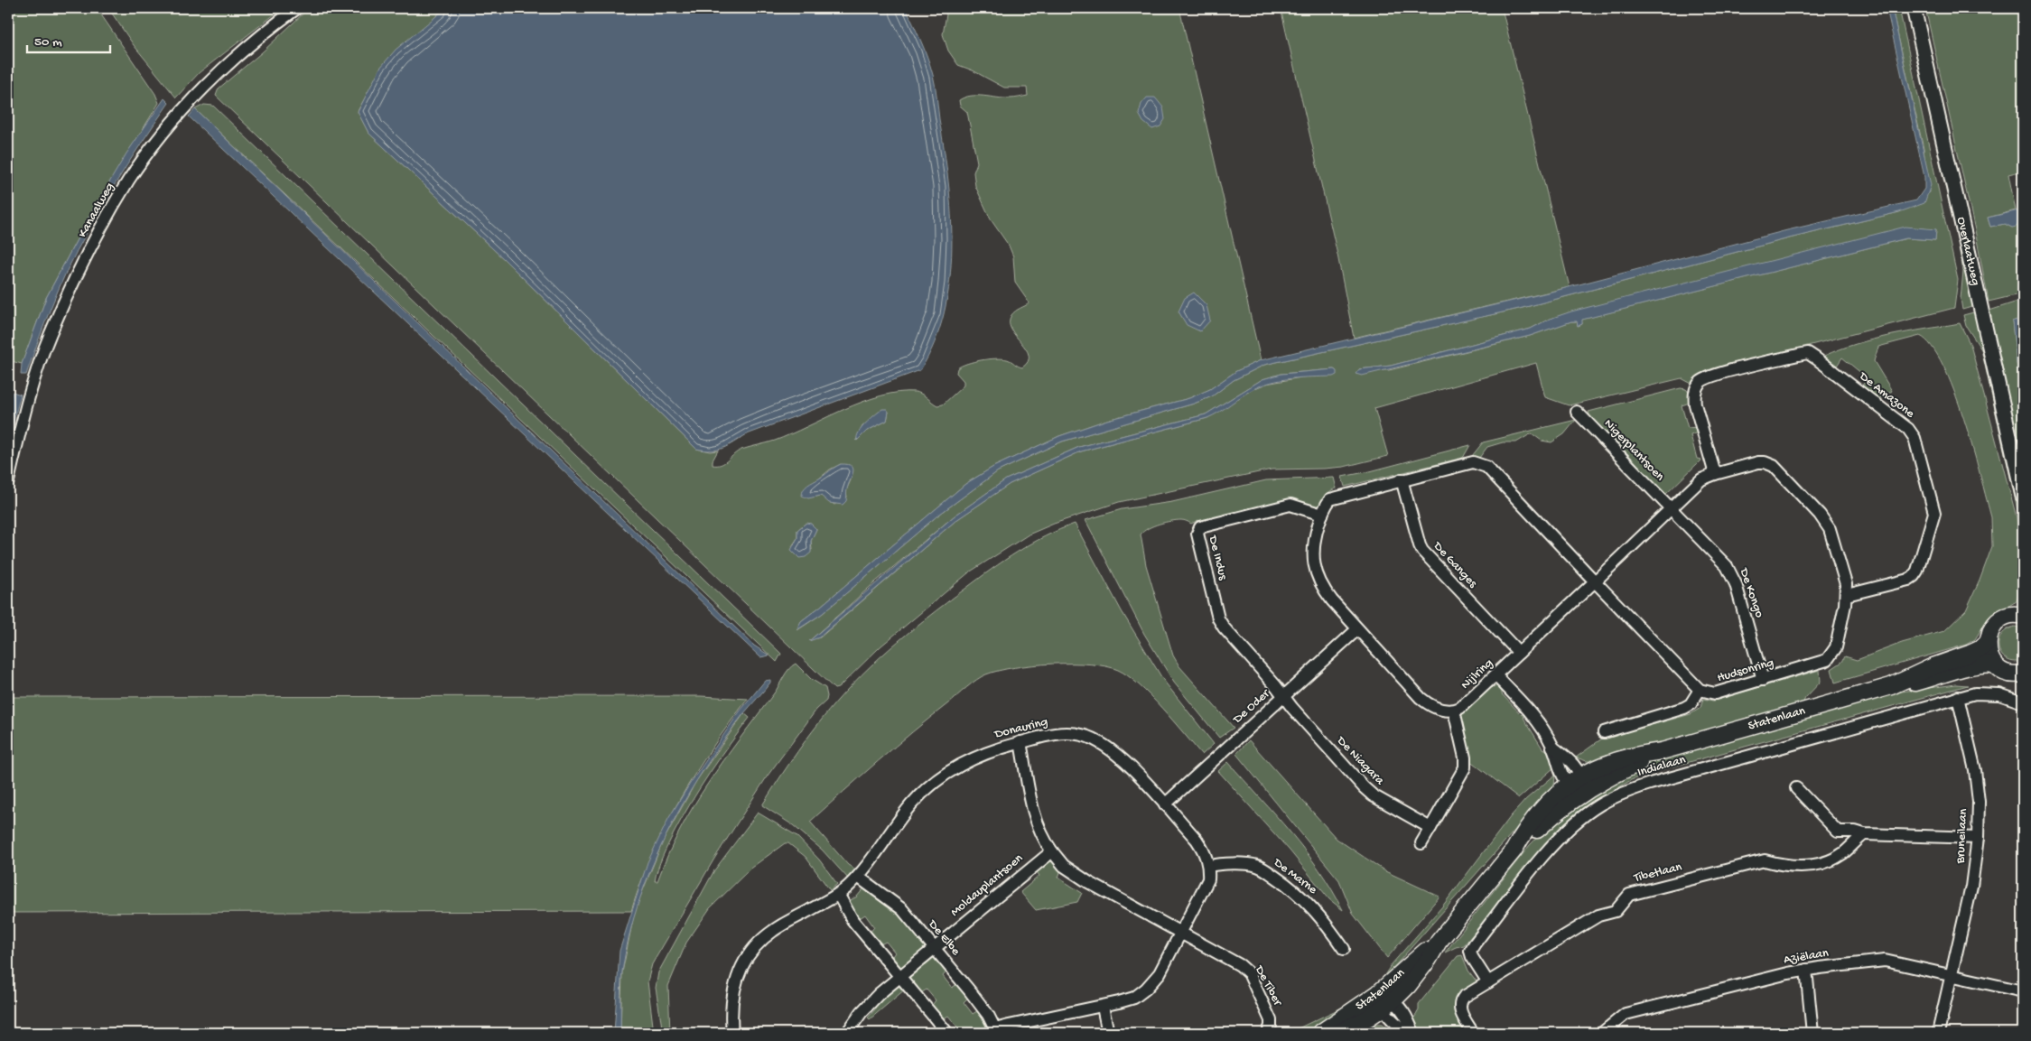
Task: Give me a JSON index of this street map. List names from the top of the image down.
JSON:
{
  "streets": {
    "main road": ["Statenlaan"],
    "street": [
      "Kanaalweg",
      "Overlaatweg",
      "De Amazone",
      "Nigerplantsoen",
      "De Indus",
      "De Ganges",
      "De Kongo",
      "Hudsonring",
      "Nijlring",
      "De Oder",
      "Donauring",
      "De Niagara",
      "Indialaan",
      "Bruneilaan",
      "Tibetlaan",
      "De Marne",
      "Moldauplantsoen",
      "De Elbe",
      "Aziëlaan",
      "De Tiber"
    ]
  },
  "crossings": [
    ["De Amazone", "Hudsonring"],
    ["Nigerplantsoen", "De Kongo"],
    ["Nigerplantsoen", "Hudsonring"],
    ["De Indus", "De Oder"],
    ["De Indus", "De Niagara"],
    ["De Ganges", "Nijlring"],
    ["De Kongo", "Hudsonring"],
    ["Hudsonring", "Nijlring"],
    ["De Oder", "Donauring"],
    ["De Oder", "De Niagara"],
    ["Donauring", "De Marne"],
    ["Donauring", "De Elbe"],
    ["Donauring", "De Tiber"],
    ["Indialaan", "Bruneilaan"],
    ["Indialaan", "Tibetlaan"],
    ["Bruneilaan", "Aziëlaan"],
    ["Moldauplantsoen", "De Elbe"]
  ],
  "scale_bar": "50 m"
}
